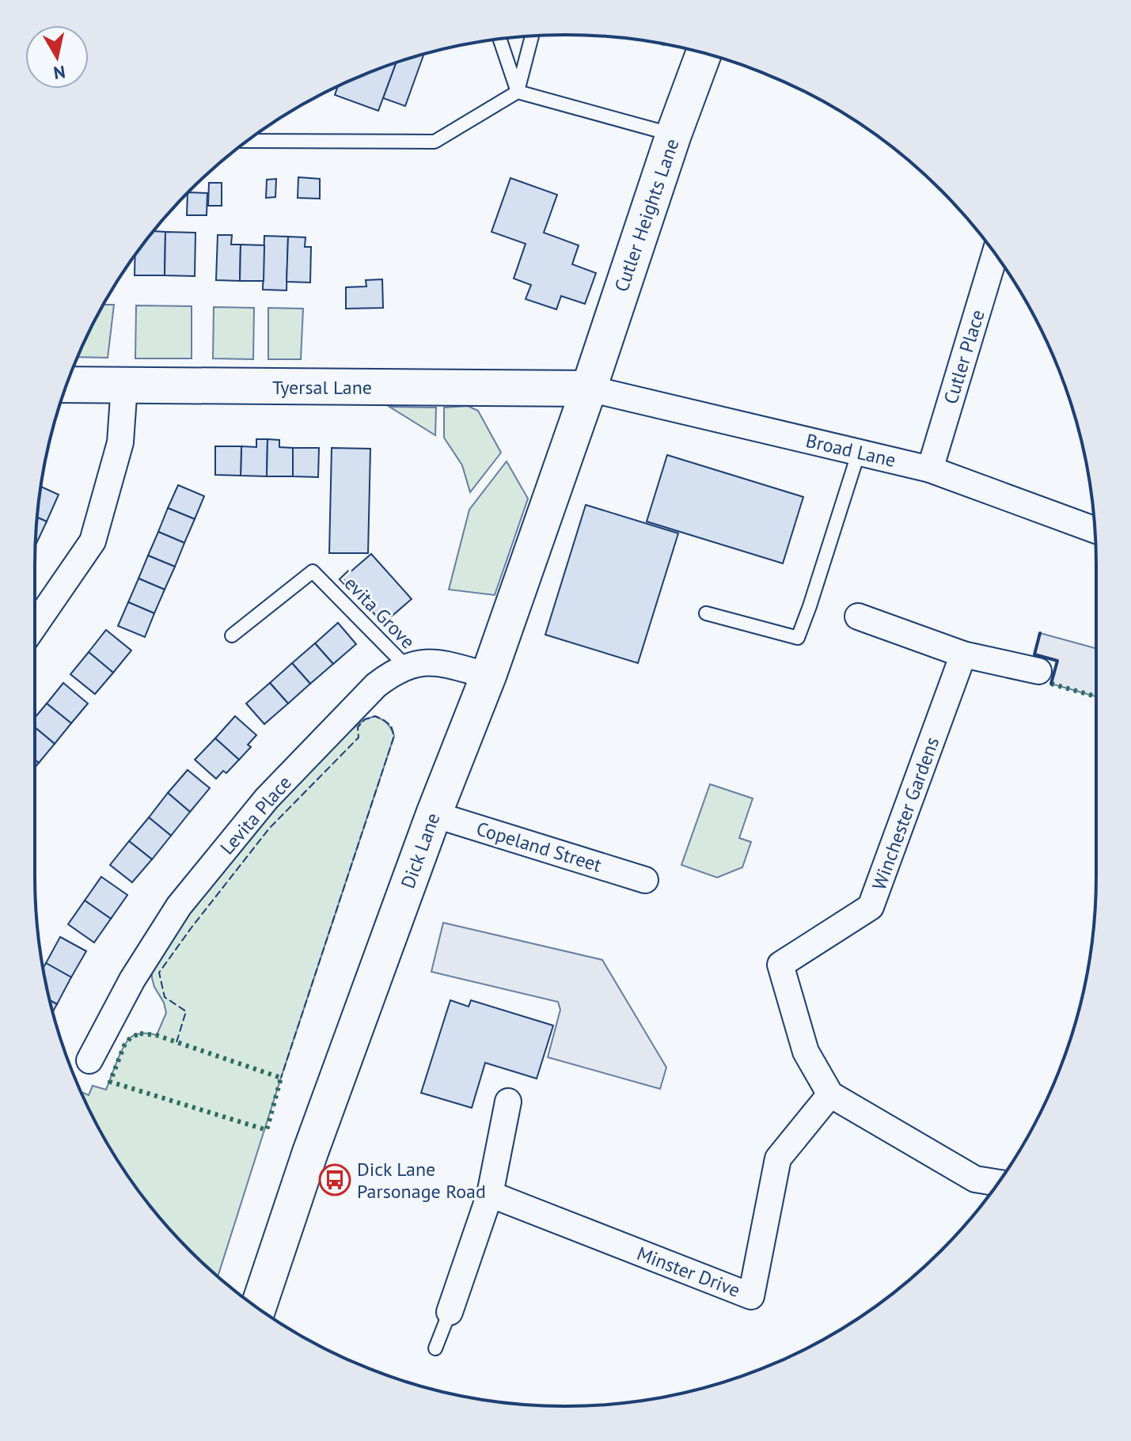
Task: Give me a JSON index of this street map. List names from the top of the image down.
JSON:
{
  "streets": {
    "street": [
      "Cutler Heights Lane",
      "Cutler Place",
      "Tyersal Lane",
      "Broad Lane",
      "Winchester Gardens",
      "Levita Place",
      "Copeland Street",
      "Dick Lane",
      "Minster Drive"
    ],
    "lane": ["Levita Grove"]
  },
  "crossings": [
    ["Cutler Heights Lane", "Tyersal Lane"],
    ["Cutler Heights Lane", "Broad Lane"],
    ["Cutler Heights Lane", "Dick Lane"],
    ["Cutler Place", "Broad Lane"],
    ["Tyersal Lane", "Broad Lane"],
    ["Tyersal Lane", "Dick Lane"],
    ["Broad Lane", "Dick Lane"],
    ["Levita Grove", "Levita Place"],
    ["Winchester Gardens", "Minster Drive"],
    ["Levita Place", "Dick Lane"],
    ["Copeland Street", "Dick Lane"]
  ],
  "places": {
    "bus stop": ["Dick Lane Parsonage Road"]
  },
  "north": "bottom"
}
